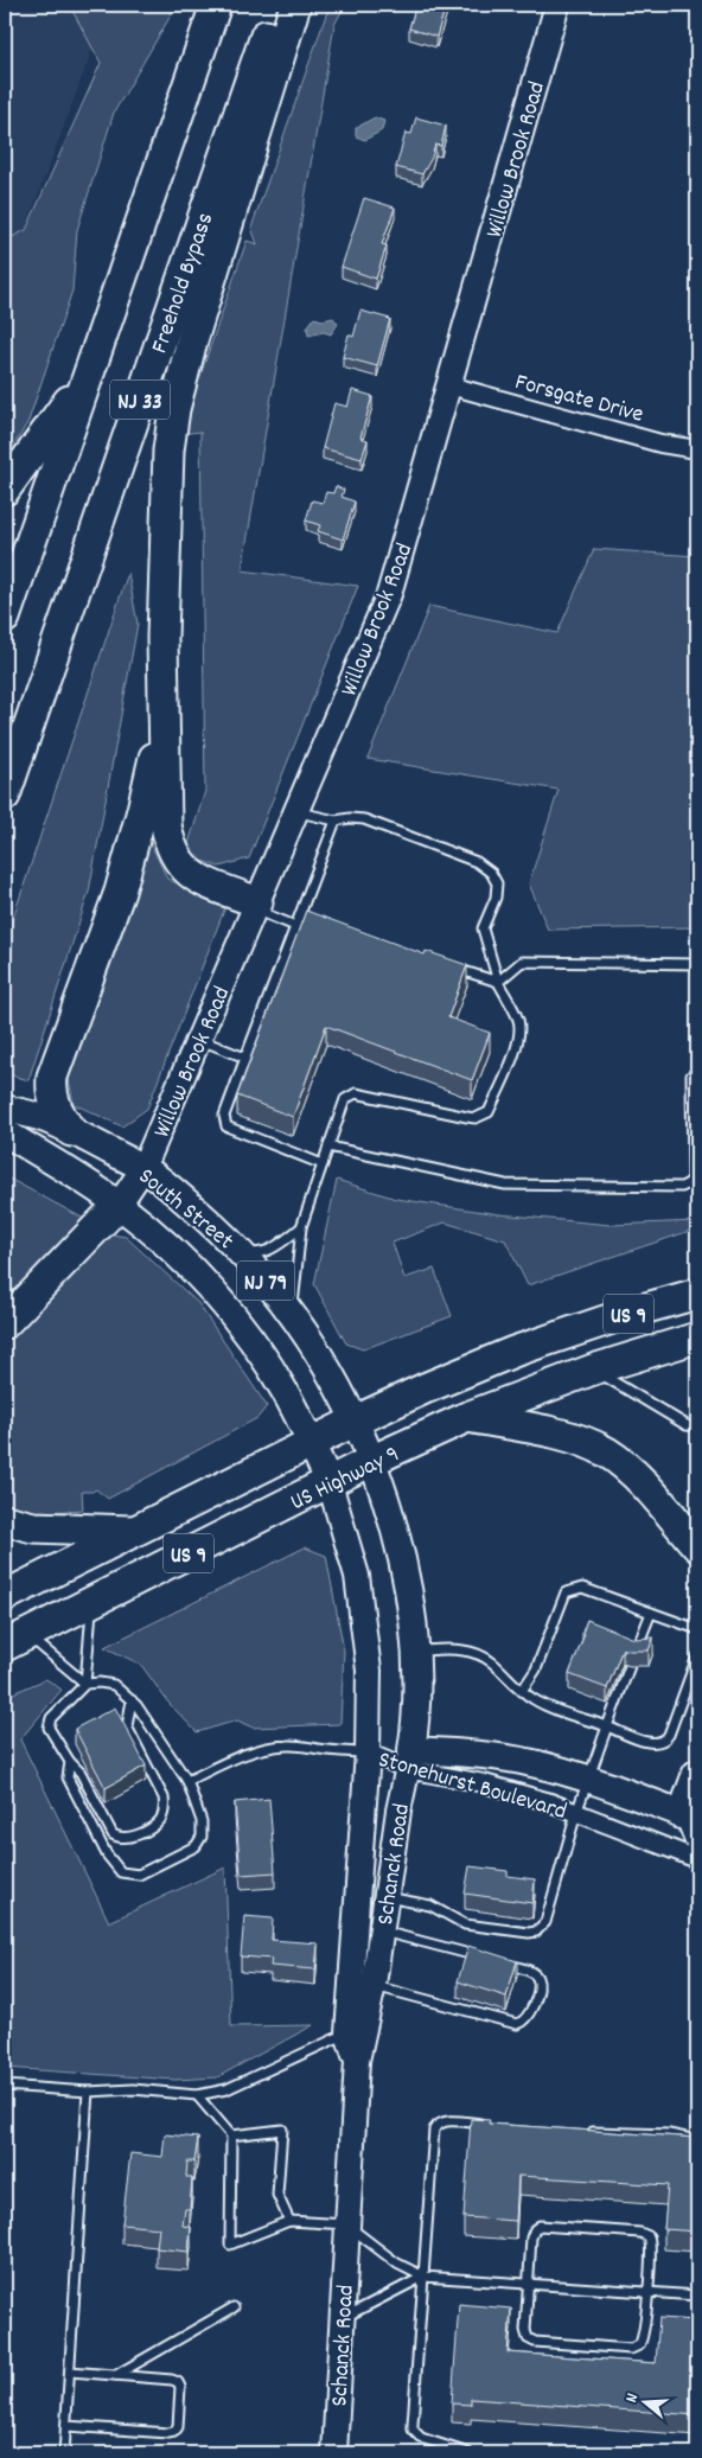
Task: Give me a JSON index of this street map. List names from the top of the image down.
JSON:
{
  "streets": {
    "highway": [
      "Freehold Bypass",
      "NJ 33",
      "US 9",
      "US Highway 9"
    ],
    "main road": [
      "South Street",
      "NJ 79",
      "Stonehurst Boulevard",
      "Schanck Road"
    ],
    "street": ["Willow Brook Road", "Forsgate Drive"]
  },
  "crossings": [
    ["Willow Brook Road", "Forsgate Drive"],
    ["Willow Brook Road", "South Street"],
    ["South Street", "US Highway 9"],
    ["South Street", "Schanck Road"],
    ["US Highway 9", "Schanck Road"],
    ["Stonehurst Boulevard", "Schanck Road"]
  ],
  "north": "left"
}
